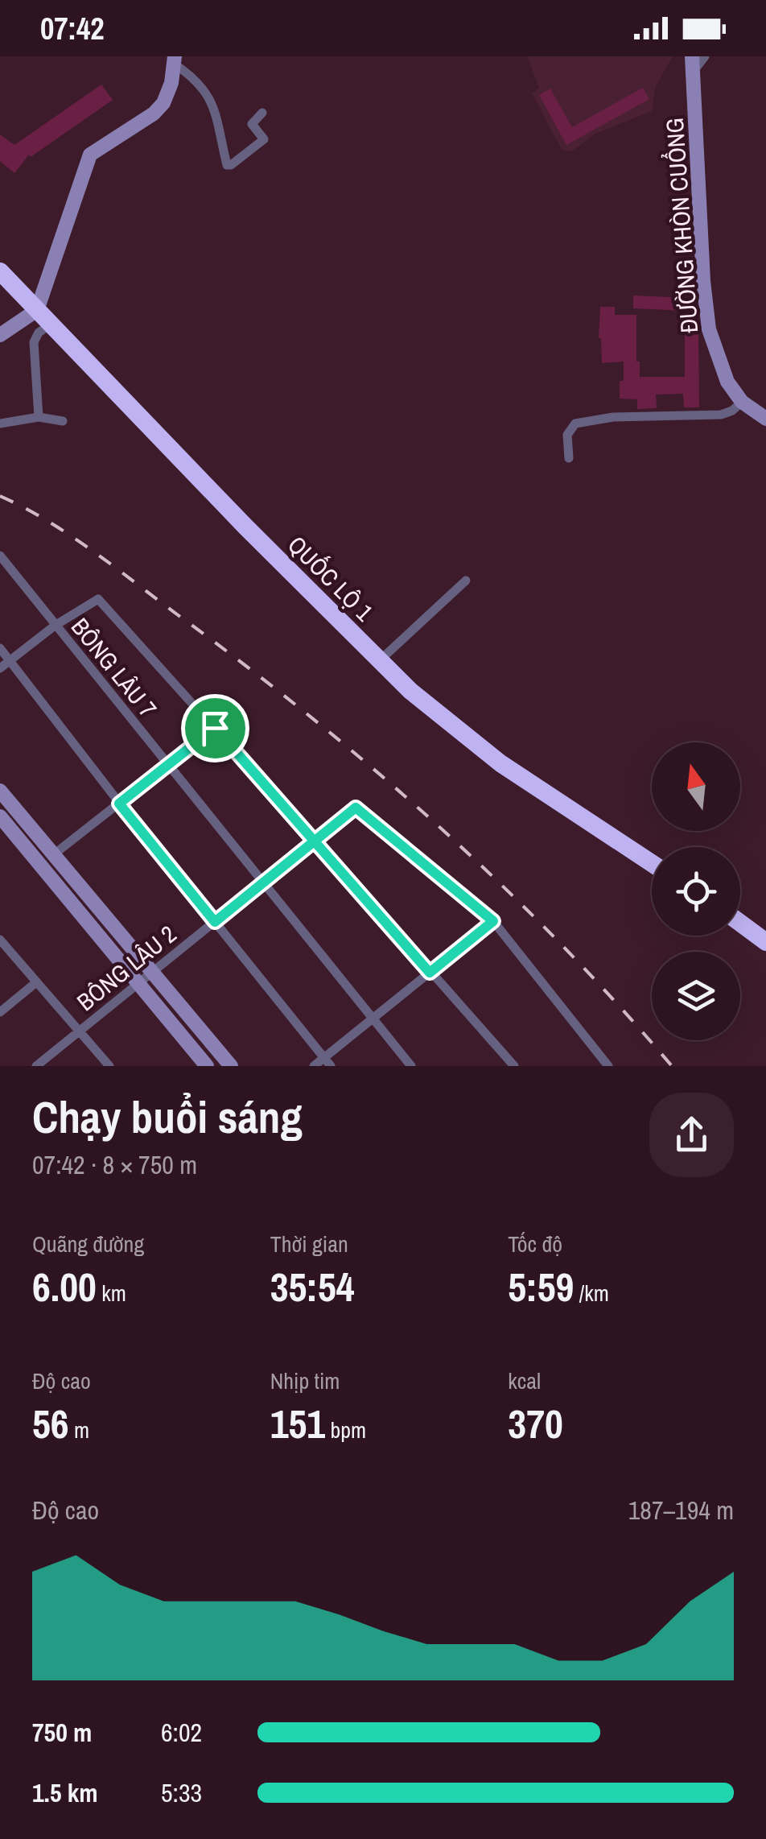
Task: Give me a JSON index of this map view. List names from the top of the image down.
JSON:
{
  "streets": {
    "highway": ["QUỐC LỘ 1"],
    "main road": ["ĐƯỜNG KHÒN CUỔNG"],
    "street": ["BÔNG LÂU 7", "BÔNG LÂU 2"]
  },
  "crossings": [
    ["BÔNG LÂU 7", "BÔNG LÂU 2"]
  ],
  "north": "top",
  "page": {
    "status": "07:42",
    "heading": ["Chạy buổi sáng", "07:42 · 8 × 750 m"],
    "stats": [
      ["Quãng đường", "6.00 km"],
      ["Thời gian", "35:54"],
      ["Tốc độ", "5:59 /km"],
      ["Độ cao", "56 m"],
      ["Nhịp tim", "151 bpm"],
      ["kcal", "370"]
    ],
    "chart": ["Độ cao", "187–194 m"],
    "list": [
      {
        "name": "750 m",
        "note": "6:02"
      },
      {
        "name": "1.5 km",
        "note": "5:33"
      }
    ]
  }
}
